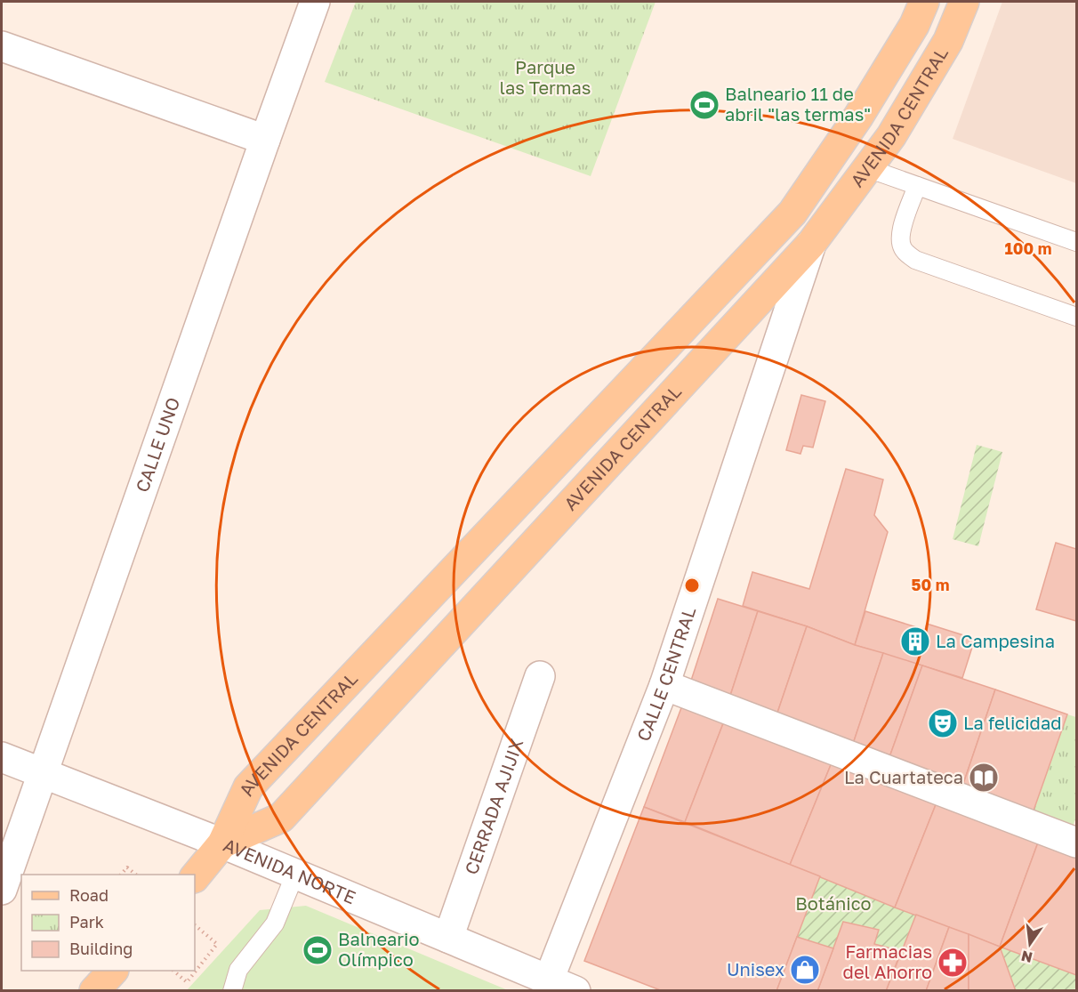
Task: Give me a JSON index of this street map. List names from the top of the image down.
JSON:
{
  "streets": {
    "main road": ["AVENIDA CENTRAL"],
    "street": [
      "CALLE UNO",
      "CALLE CENTRAL",
      "CERRADA AJIJIX",
      "AVENIDA NORTE"
    ]
  },
  "crossings": [
    ["AVENIDA CENTRAL", "CALLE CENTRAL"],
    ["AVENIDA CENTRAL", "AVENIDA NORTE"],
    ["CALLE UNO", "AVENIDA NORTE"],
    ["CALLE CENTRAL", "AVENIDA NORTE"],
    ["CERRADA AJIJIX", "AVENIDA NORTE"]
  ],
  "parks": ["Parque las Termas", "Botánico"],
  "places": {
    "sports": ["Balneario 11 de abril \"las termas\"", "Balneario Olímpico"],
    "building": ["La Campesina"],
    "theatre": ["La felicidad"],
    "library": ["La Cuartateca"],
    "pharmacy": ["Farmacias del Ahorro"],
    "shop": ["Unisex"]
  },
  "legend": ["Road", "Park", "Building"],
  "north": "bottom",
  "rings": ["100 m", "50 m"]
}
